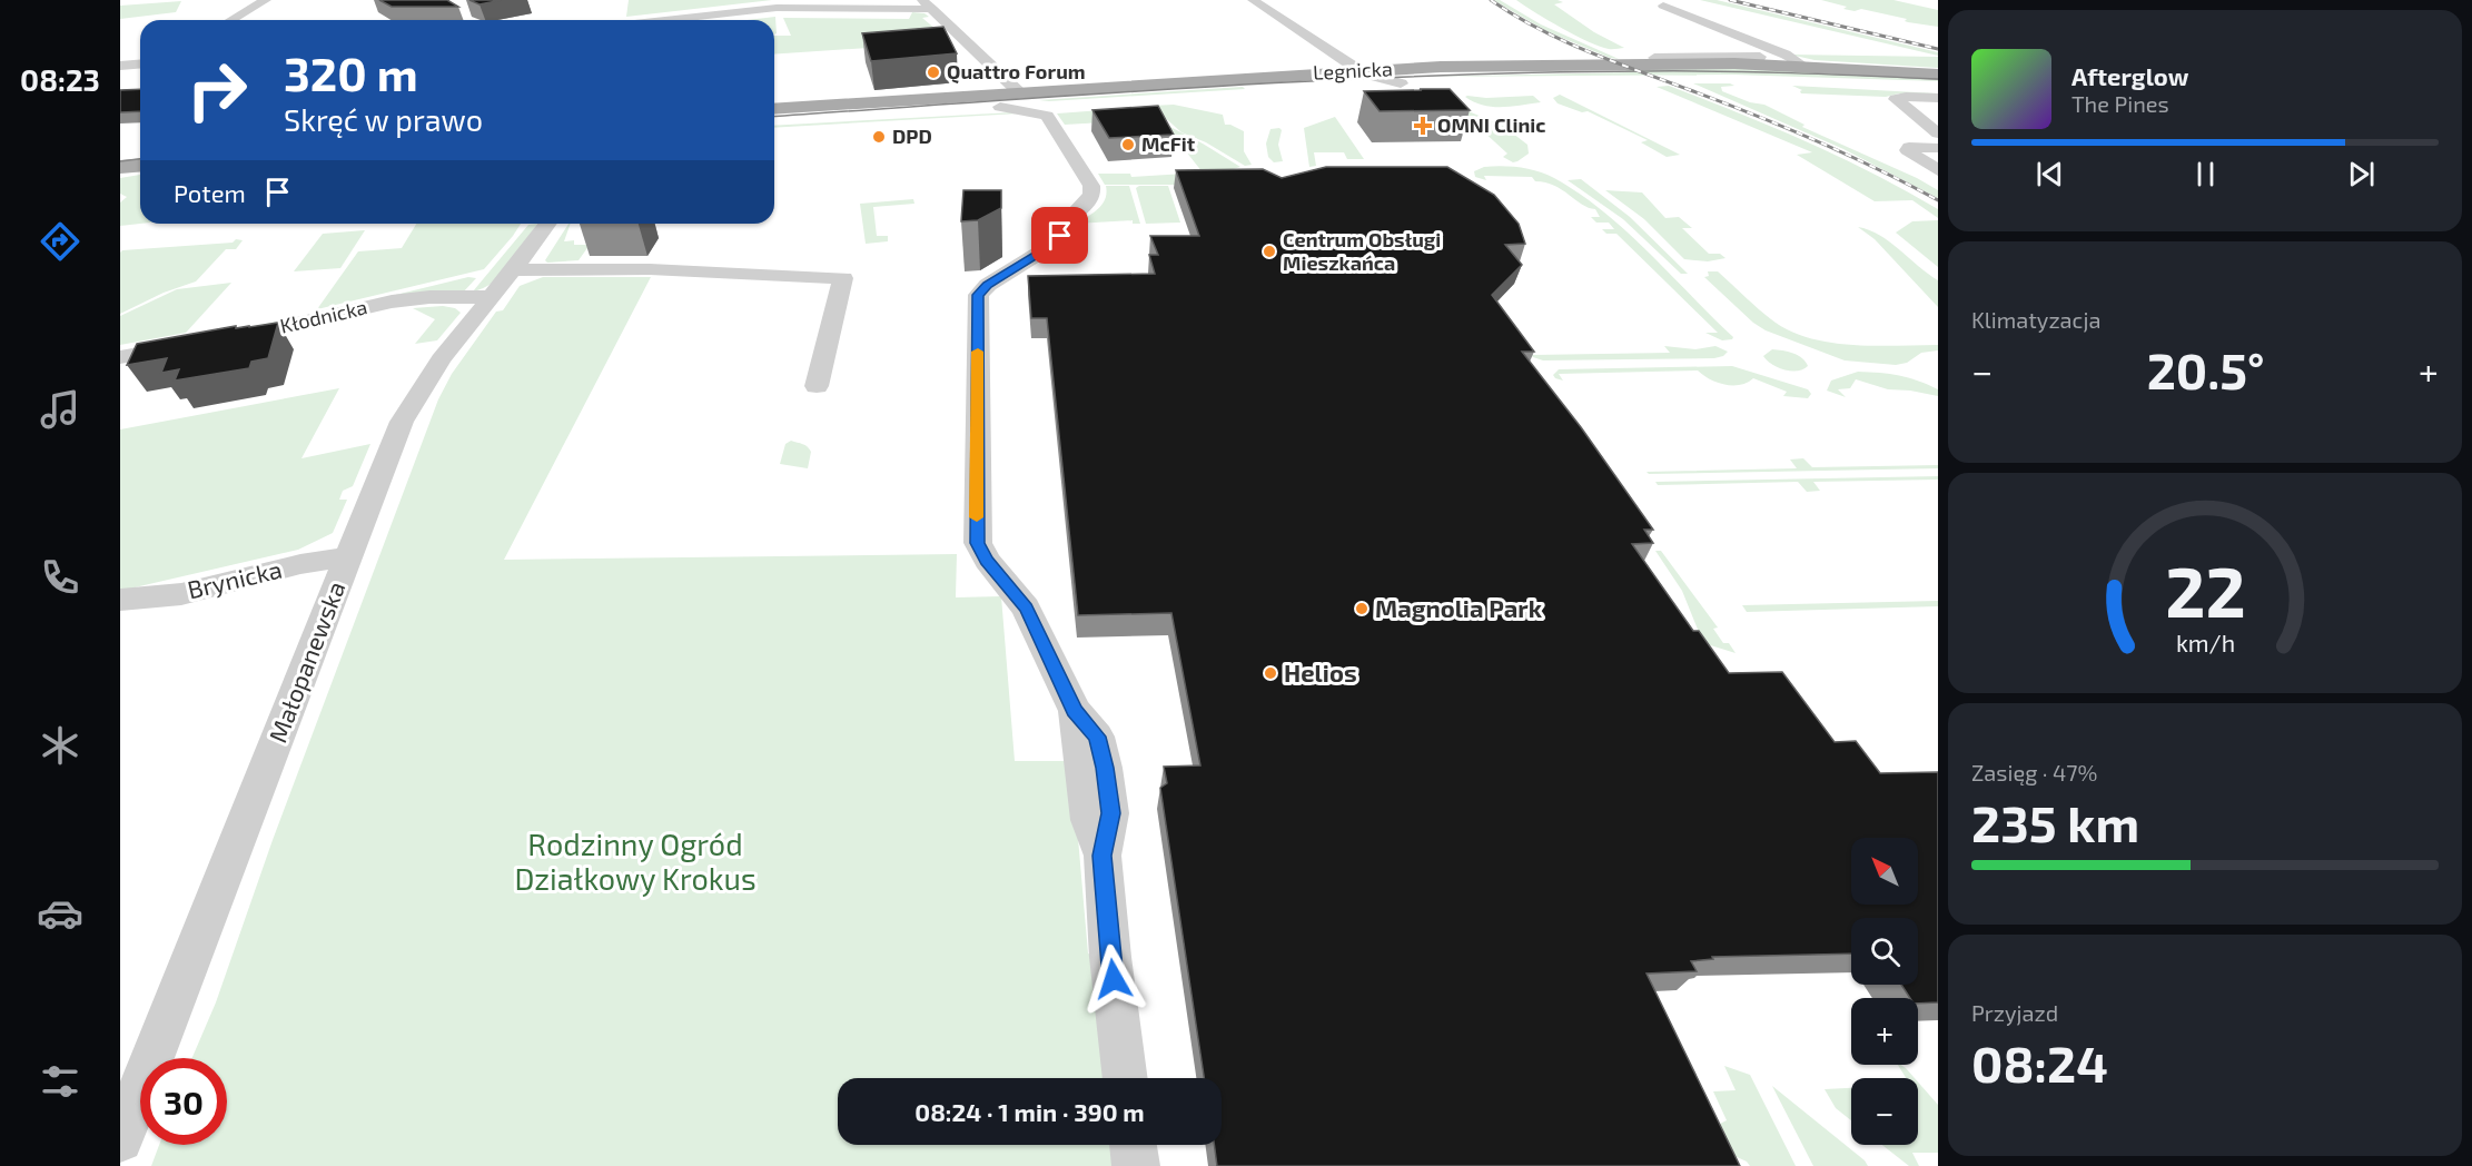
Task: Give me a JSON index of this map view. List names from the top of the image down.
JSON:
{
  "streets": {
    "main road": ["Legnicka"],
    "street": ["Kłodnicka", "Brynicka", "Małopanewska"]
  },
  "crossings": [
    ["Kłodnicka", "Małopanewska"],
    ["Brynicka", "Małopanewska"]
  ],
  "parks": ["Rodzinny Ogród Działkowy Krokus"],
  "places": {
    "other": [
      "Quattro Forum",
      "DPD",
      "McFit",
      "Centrum Obsługi Mieszkańca",
      "Magnolia Park",
      "Helios"
    ],
    "health": ["OMNI Clinic"]
  },
  "north": "top left",
  "page": {
    "tabs": "08:23",
    "turn": ["320 m", "Skręć w prawo"],
    "song": ["Afterglow", "The Pines"],
    "then": "Potem",
    "tile": [
      "Klimatyzacja",
      ["Zasięg · 47%", "235 km"],
      ["Przyjazd", "08:24"]
    ],
    "heat": ["−", "20.5°", "+"],
    "map_buttons": ["+", "−"],
    "limit": "30",
    "trip": "08:24 · 1 min · 390 m",
    "gauge": ["22", "km/h"]
  }
}
